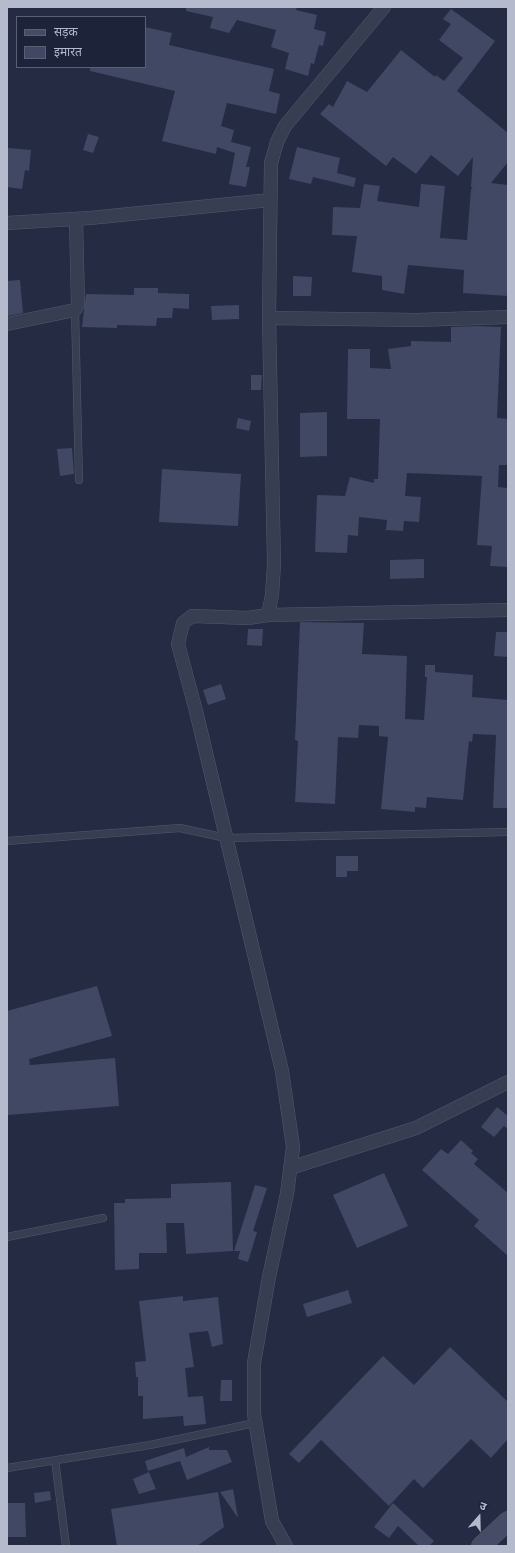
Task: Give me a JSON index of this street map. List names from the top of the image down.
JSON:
{
  "legend": ["सड़क", "इमारत"],
  "north": "top"
}
